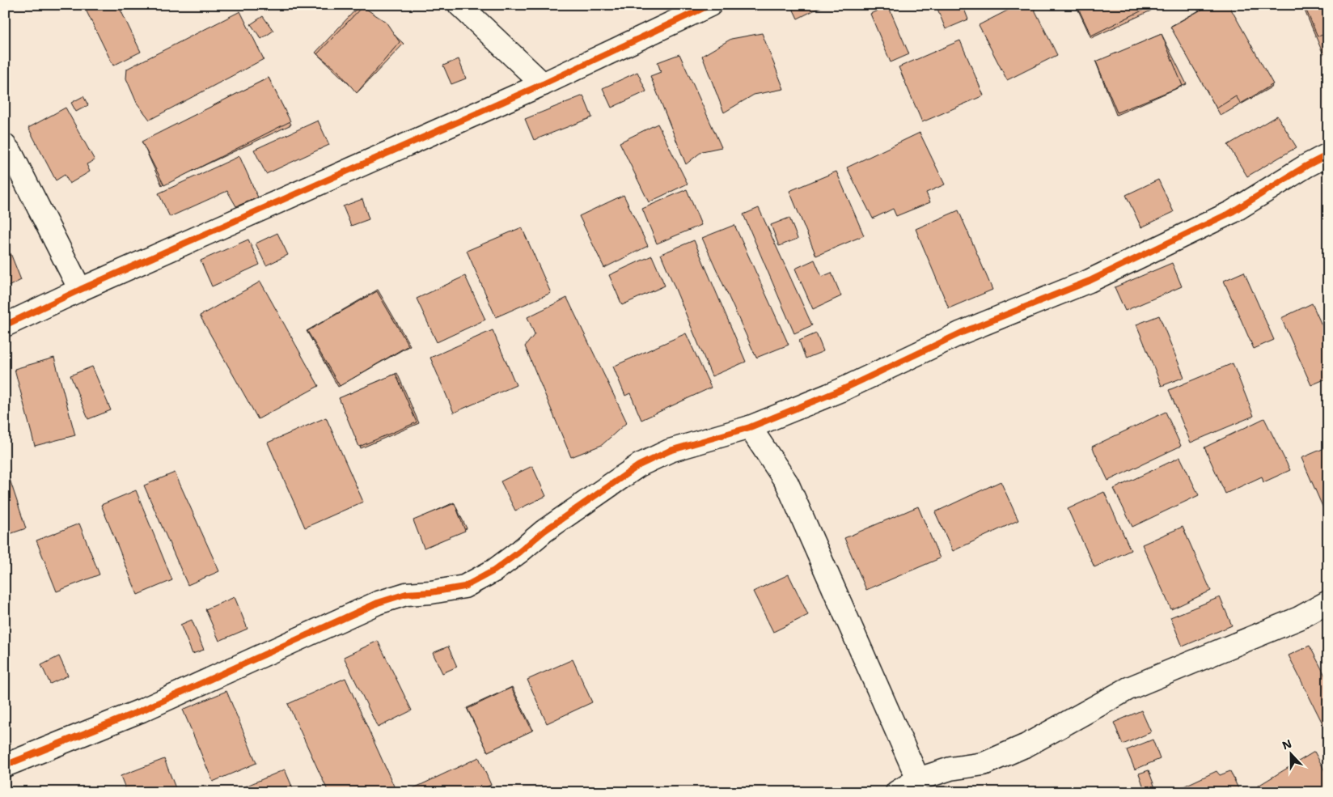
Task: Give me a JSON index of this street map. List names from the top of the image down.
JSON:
{
  "north": "top"
}
